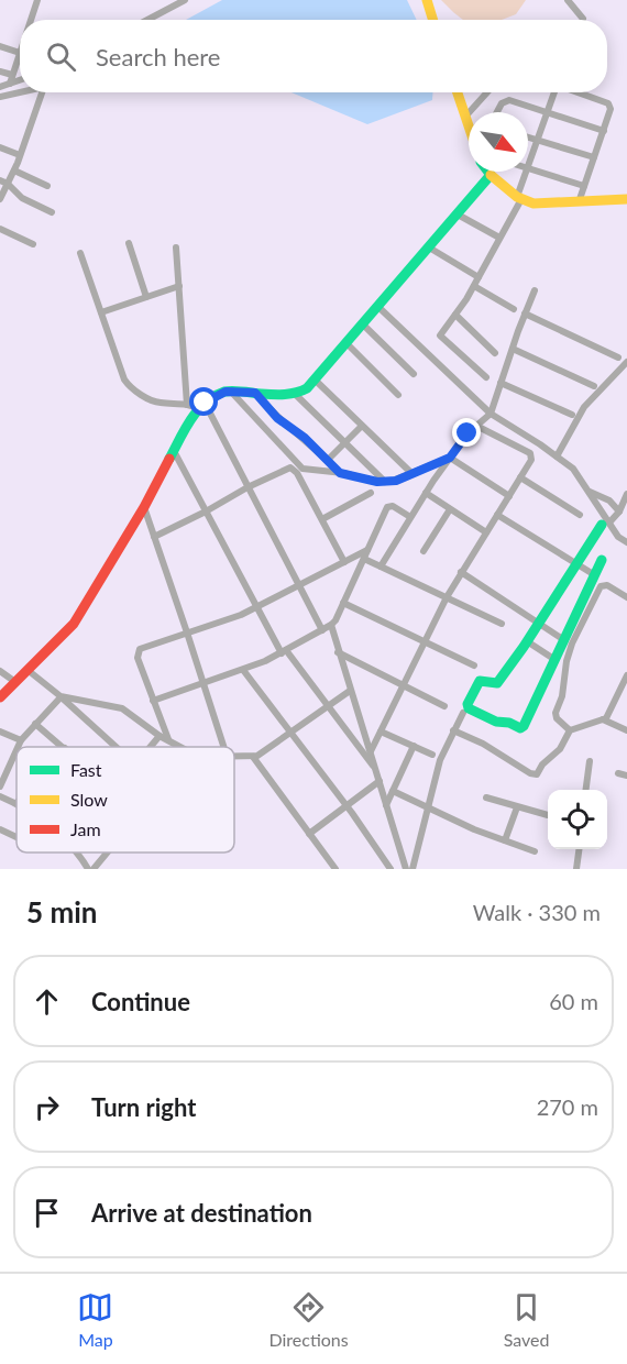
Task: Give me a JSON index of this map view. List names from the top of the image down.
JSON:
{
  "legend": ["Fast", "Slow", "Jam"],
  "north": "bottom right",
  "page": {
    "search": "Search here",
    "heading": ["5 min", "Walk · 330 m"],
    "list": [
      ["Continue", "60 m"],
      ["Turn right", "270 m"],
      "Arrive at destination"
    ],
    "nav": ["Map", "Directions", "Saved"]
  }
}
